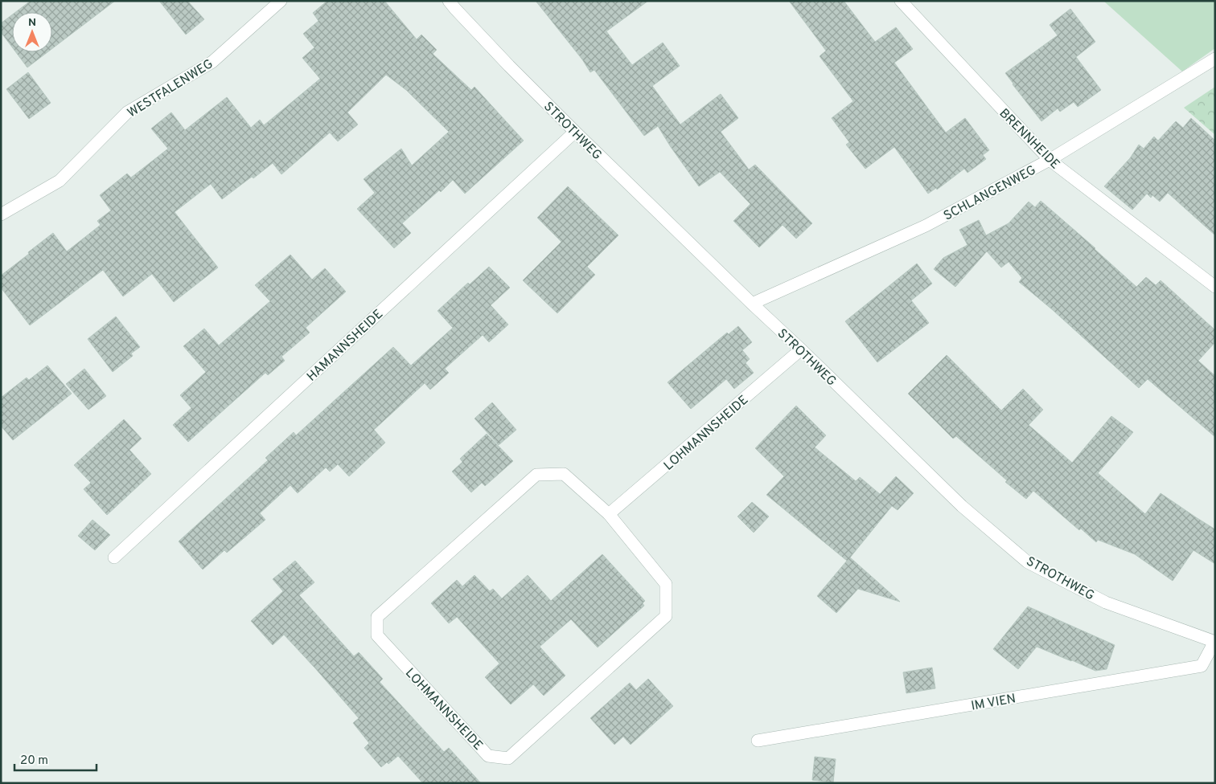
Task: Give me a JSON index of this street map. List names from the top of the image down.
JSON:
{
  "streets": {
    "street": [
      "WESTFALENWEG",
      "STROTHWEG",
      "BRENNHEIDE",
      "SCHLANGENWEG",
      "HAMANNSHEIDE",
      "LOHMANNSHEIDE",
      "IM VIEN"
    ]
  },
  "crossings": [
    ["STROTHWEG", "SCHLANGENWEG"],
    ["STROTHWEG", "HAMANNSHEIDE"],
    ["STROTHWEG", "LOHMANNSHEIDE"],
    ["STROTHWEG", "IM VIEN"],
    ["BRENNHEIDE", "SCHLANGENWEG"]
  ],
  "scale_bar": "20 m",
  "north": "top"
}
